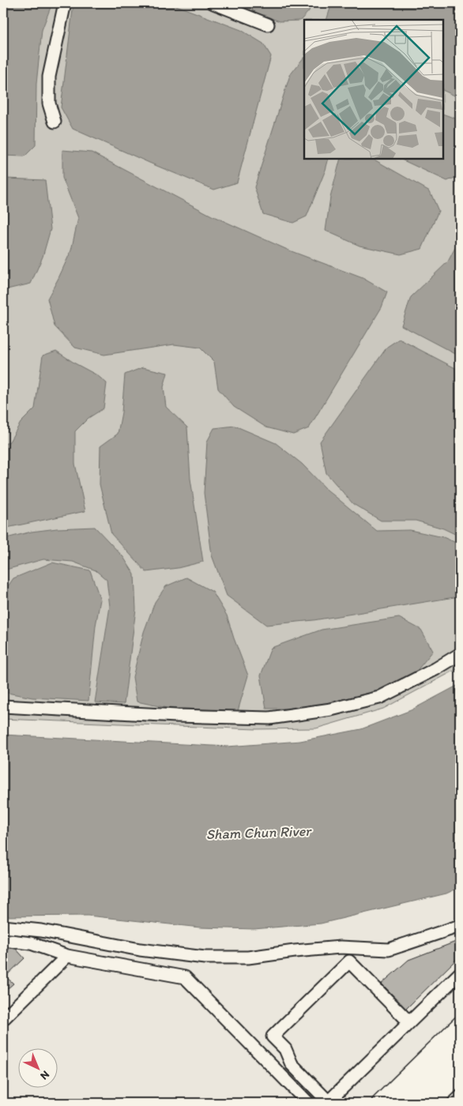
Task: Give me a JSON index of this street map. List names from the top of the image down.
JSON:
{
  "water": ["Sham Chun River"],
  "north": "bottom right"
}
